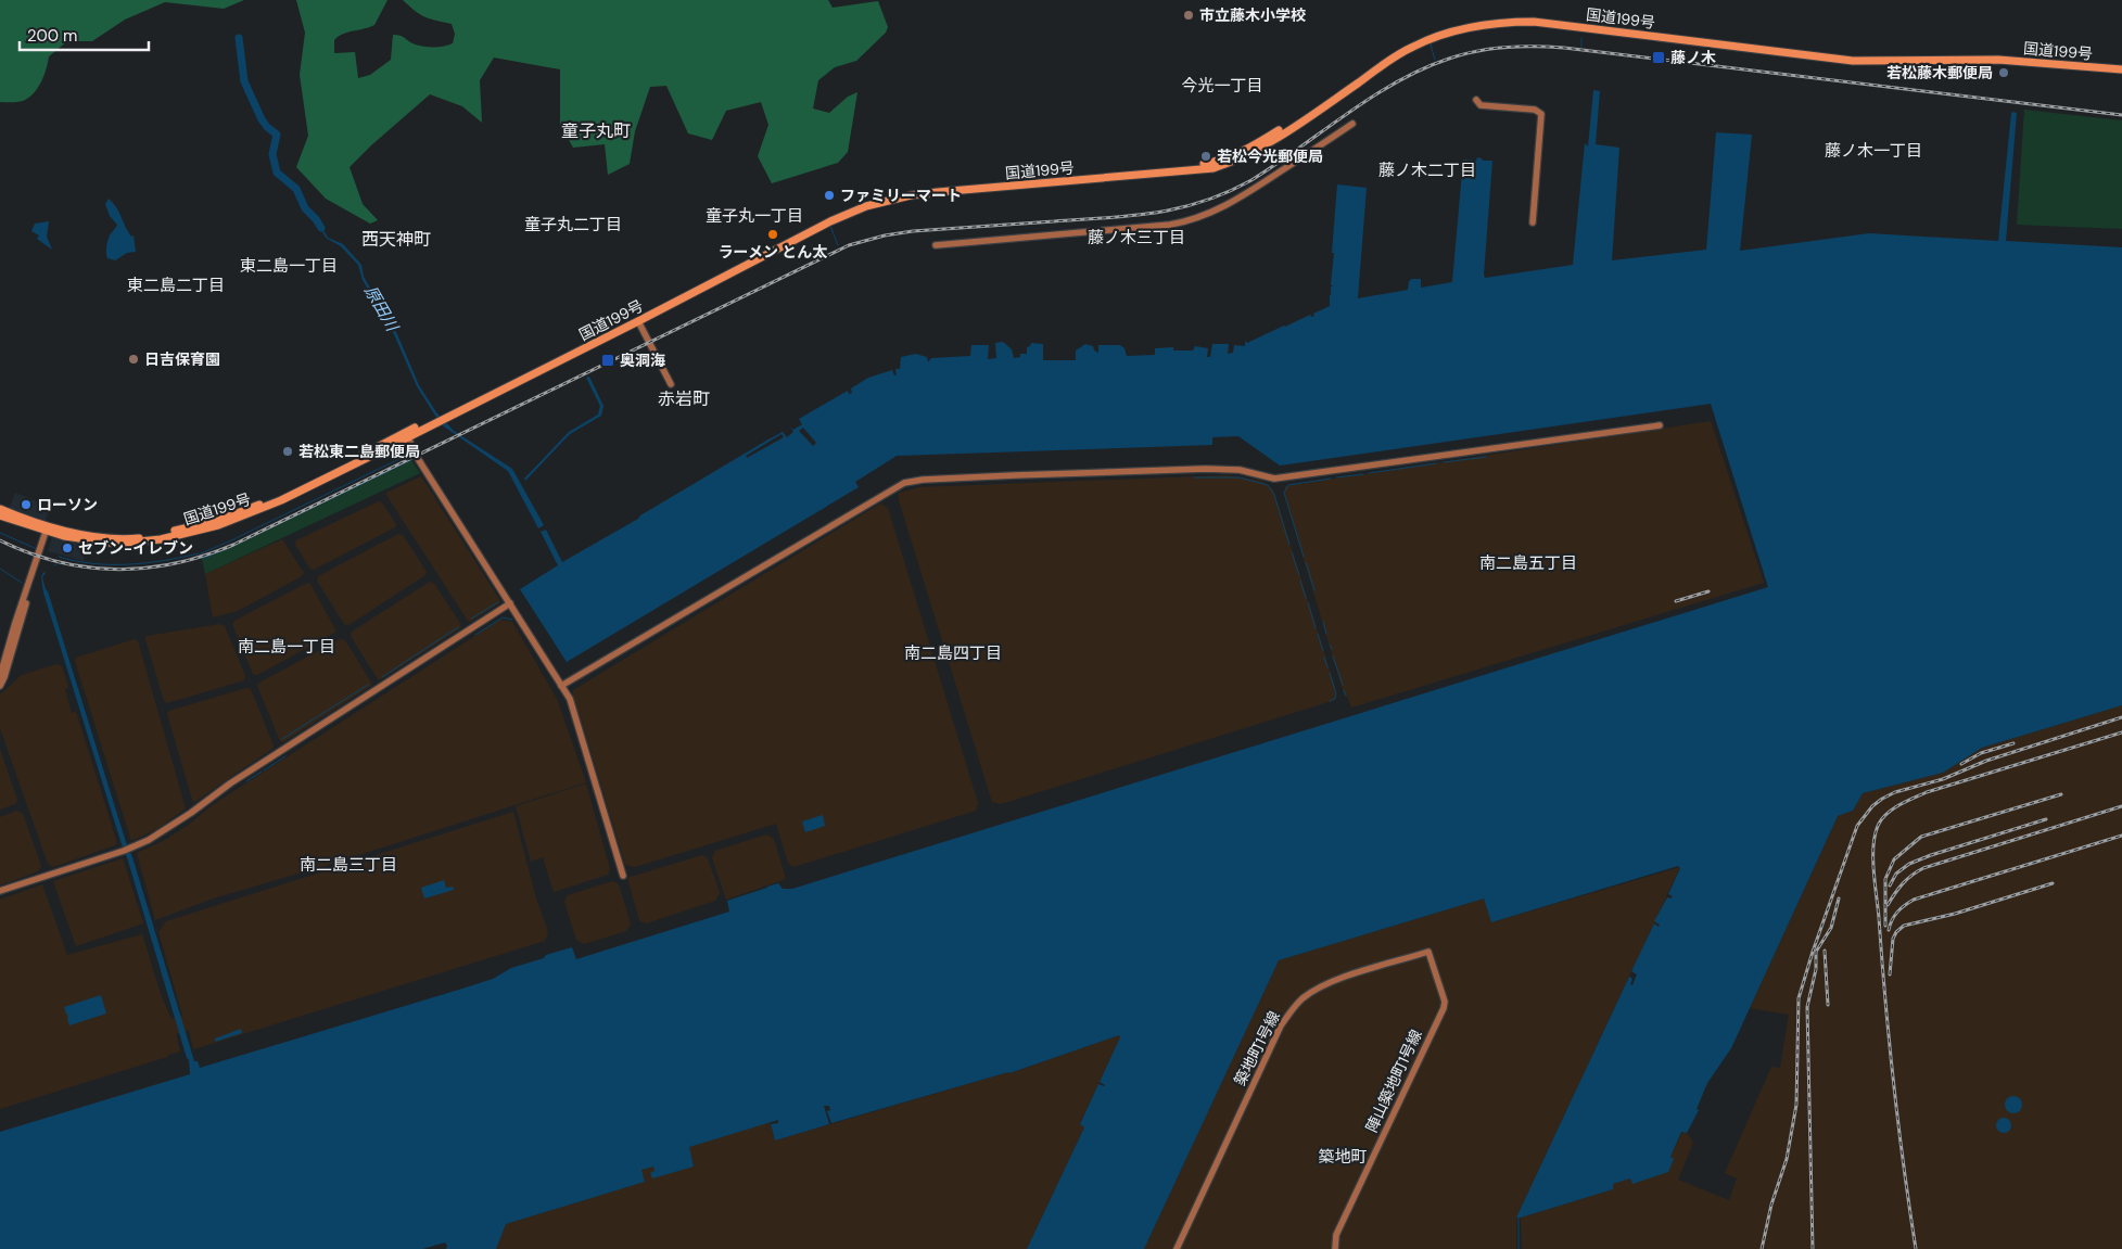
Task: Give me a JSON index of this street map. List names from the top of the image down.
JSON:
{
  "streets": {
    "highway": ["国道199号"],
    "street": ["築地町1号線", "陣山築地町1号線"]
  },
  "crossings": [
    ["築地町1号線", "陣山築地町1号線"]
  ],
  "districts": [
    "今光一丁目",
    "童子丸町",
    "藤ノ木一丁目",
    "藤ノ木二丁目",
    "童子丸一丁目",
    "童子丸二丁目",
    "藤ノ木三丁目",
    "西天神町",
    "東二島一丁目",
    "東二島二丁目",
    "赤岩町",
    "南二島五丁目",
    "南二島一丁目",
    "南二島四丁目",
    "南二島三丁目",
    "築地町"
  ],
  "water": ["原田川"],
  "places": {
    "other": [
      "市立藤木小学校",
      "若松藤木郵便局",
      "若松今光郵便局",
      "ファミリーマート",
      "ラーメン とん太",
      "日吉保育園",
      "若松東二島郵便局",
      "ローソン",
      "セブン-イレブン"
    ],
    "transit": ["藤ノ木", "奥洞海"]
  },
  "scale_bar": "200 m"
}
